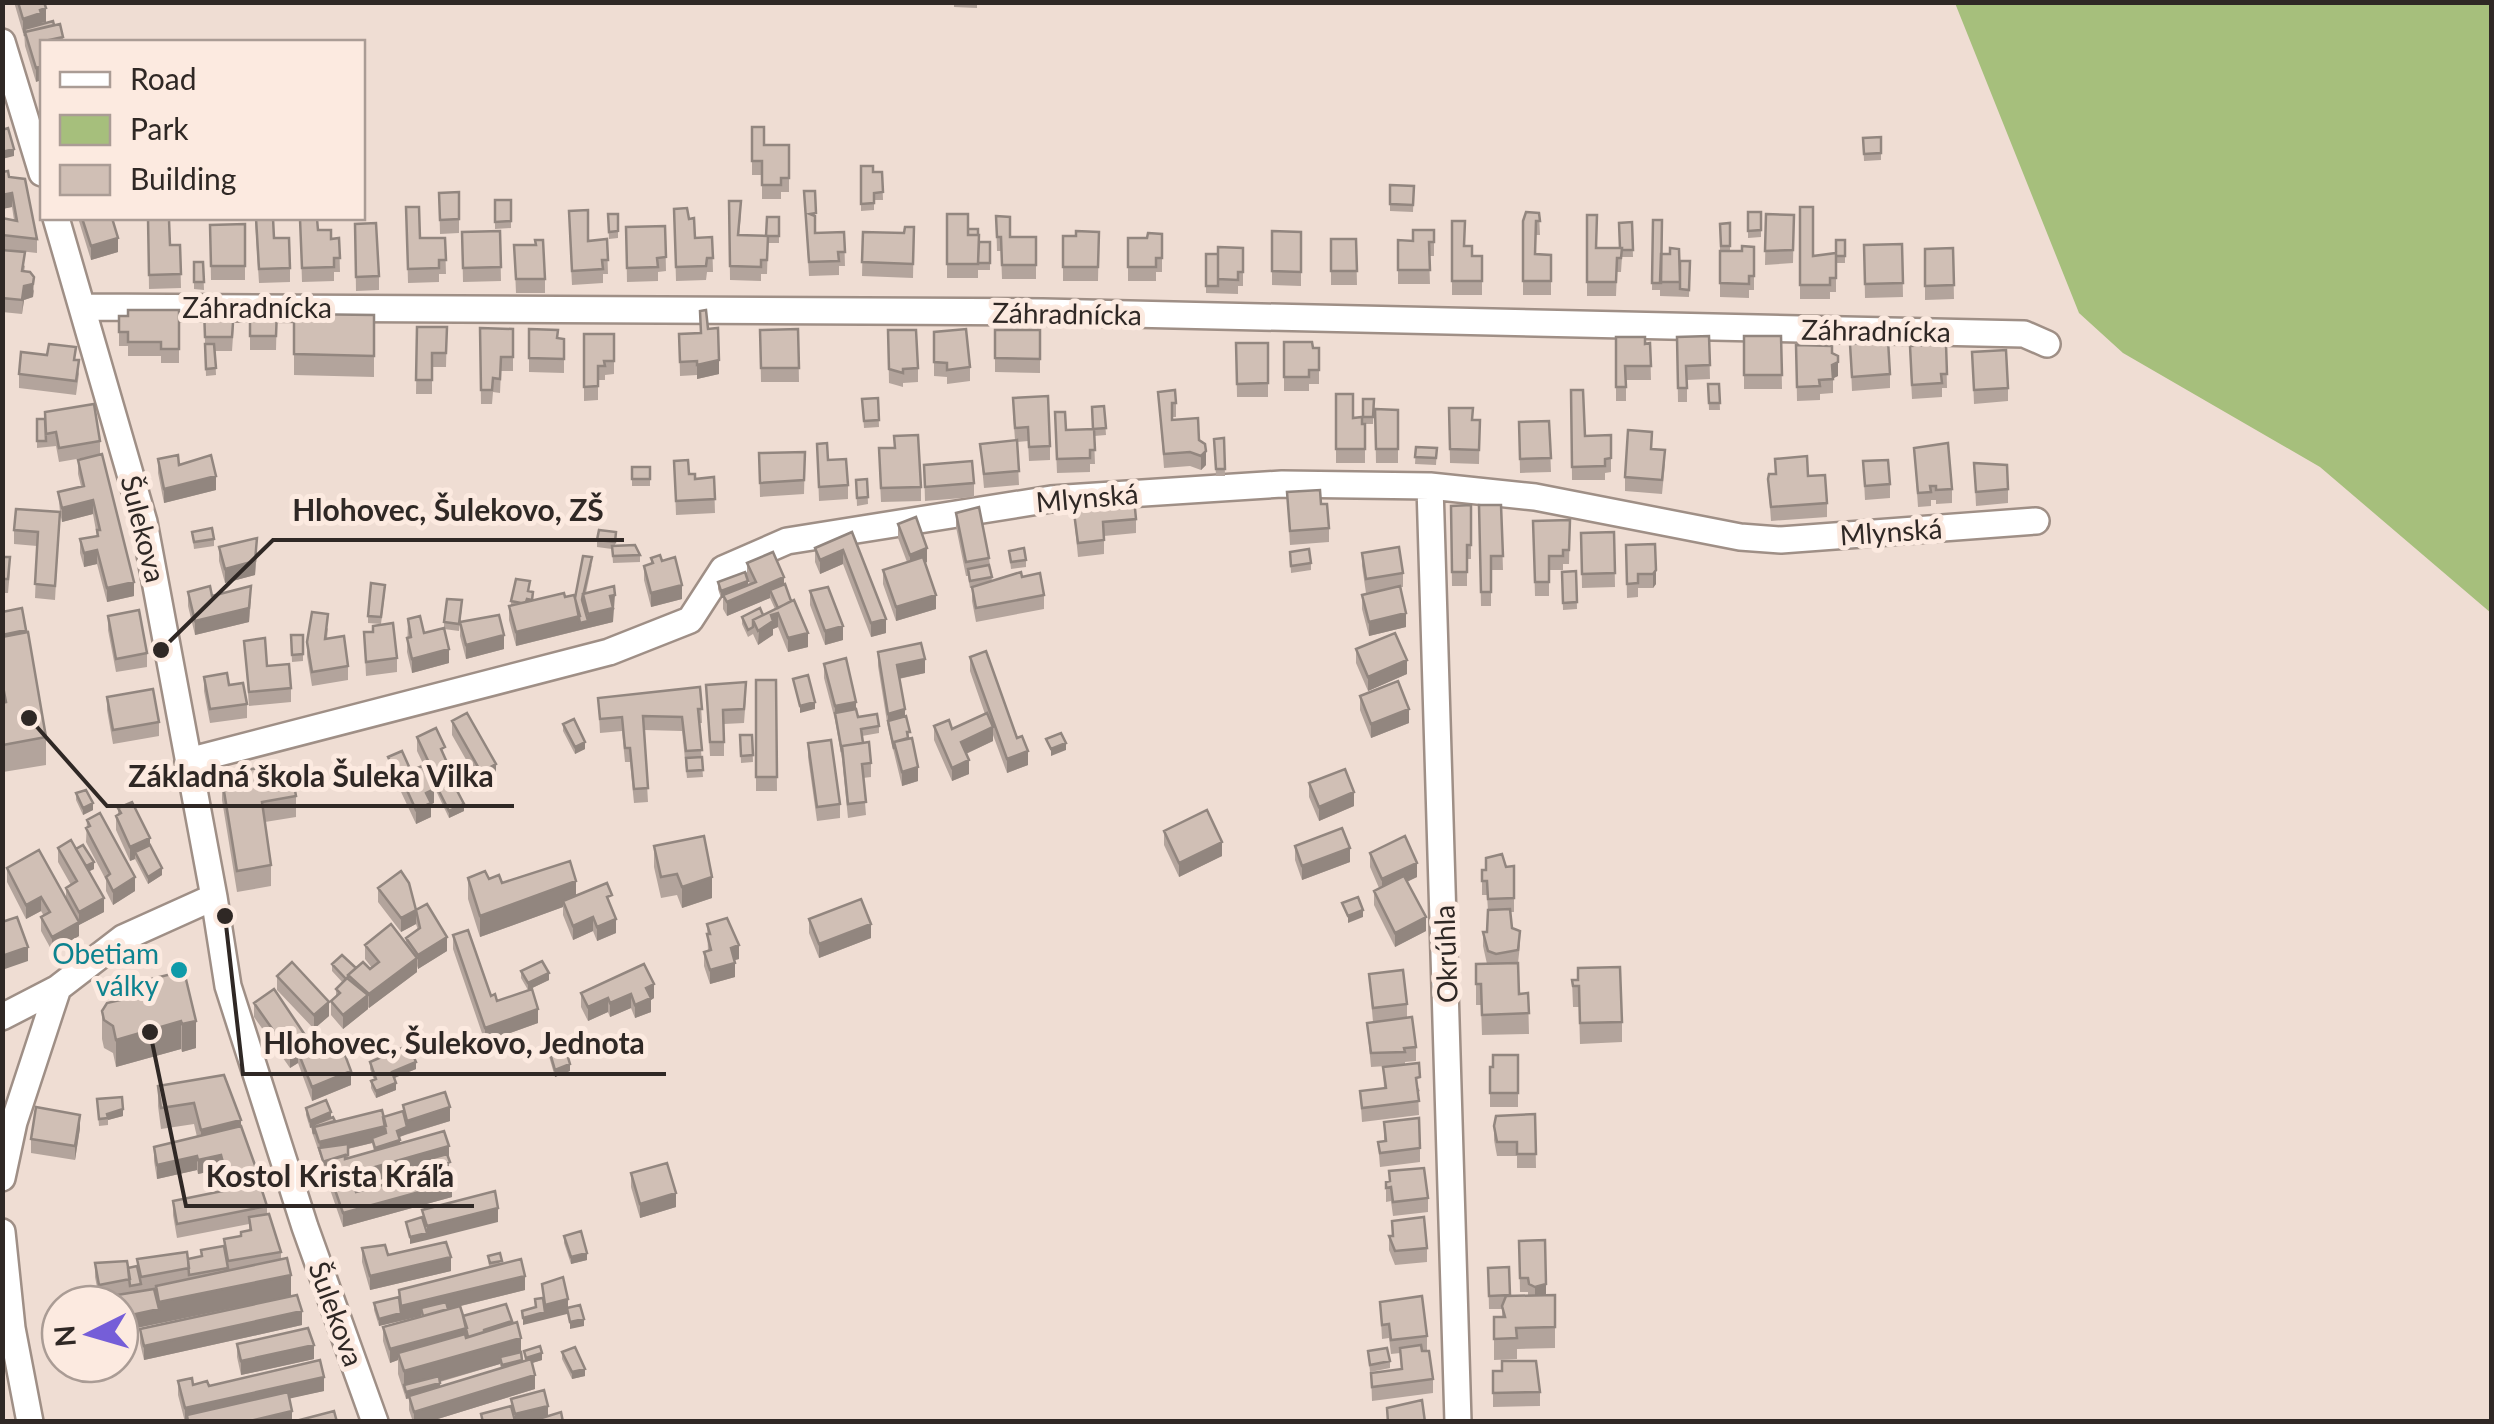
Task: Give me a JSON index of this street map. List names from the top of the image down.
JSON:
{
  "streets": {
    "street": [
      "Záhradnícka",
      "Mlynská",
      "Šulekova",
      "Okrúhla"
    ]
  },
  "crossings": [
    ["Záhradnícka", "Šulekova"],
    ["Mlynská", "Šulekova"],
    ["Mlynská", "Okrúhla"]
  ],
  "places": [
    "Hlohovec, Šulekovo, ZŠ",
    "Základná škola Šuleka Vilka",
    "Hlohovec, Šulekovo, Jednota",
    "Obetiam války",
    "Kostol Krista Kráľa"
  ],
  "legend": ["Road", "Park", "Building"],
  "north": "left"
}
